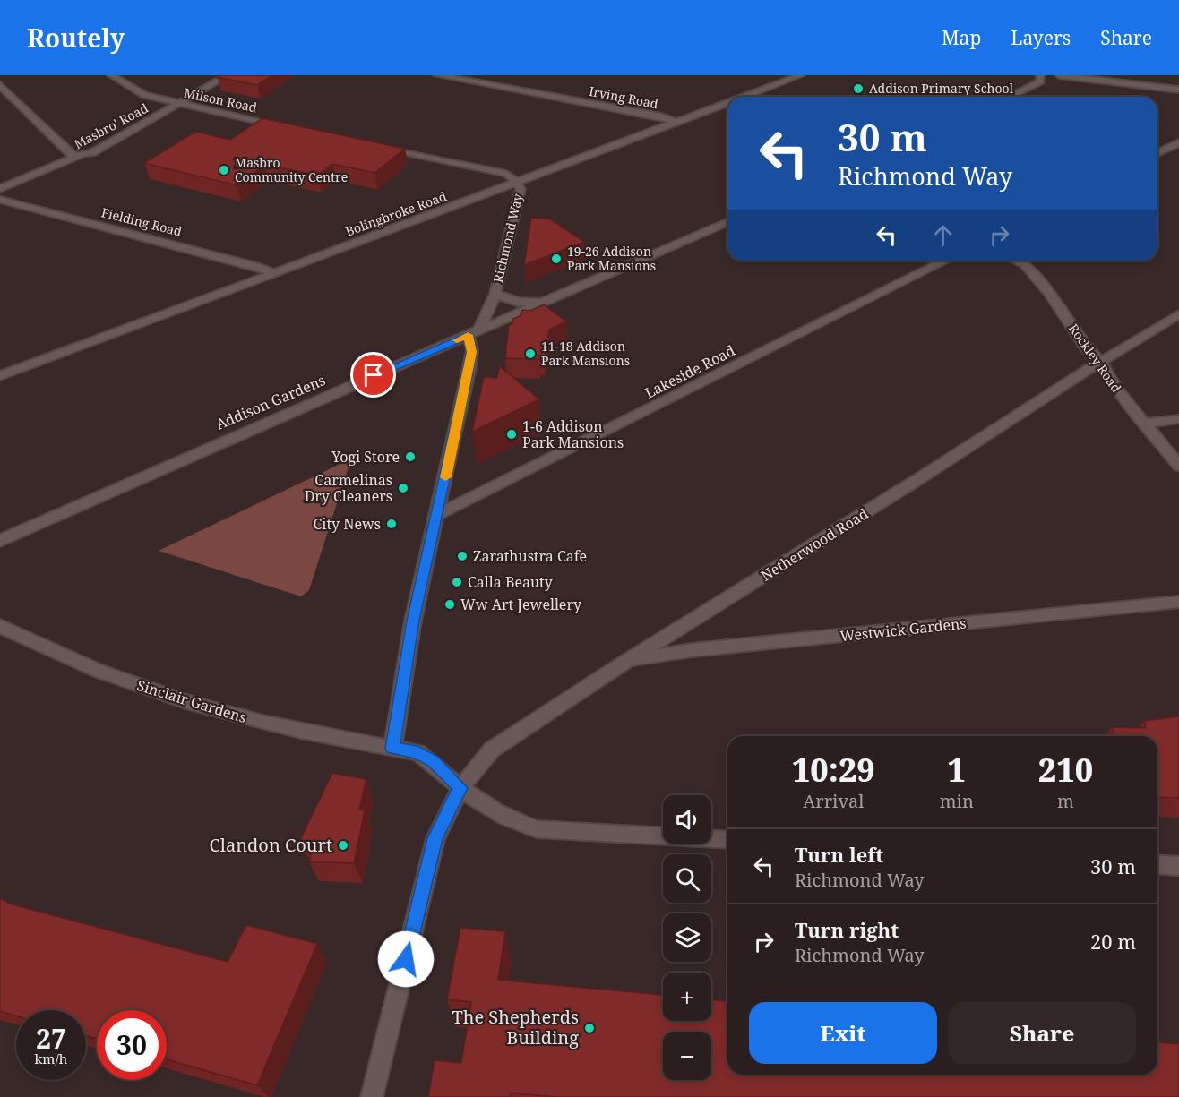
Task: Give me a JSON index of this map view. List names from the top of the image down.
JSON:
{
  "streets": {
    "street": [
      "Irving Road",
      "Milson Road",
      "Masbro' Road",
      "Bolingbroke Road",
      "Fielding Road",
      "Richmond Way",
      "Rockley Road",
      "Lakeside Road",
      "Addison Gardens",
      "Netherwood Road",
      "Westwick Gardens",
      "Sinclair Gardens"
    ]
  },
  "crossings": [
    ["Irving Road", "Bolingbroke Road"],
    ["Milson Road", "Masbro' Road"],
    ["Bolingbroke Road", "Fielding Road"],
    ["Bolingbroke Road", "Richmond Way"],
    ["Richmond Way", "Addison Gardens"],
    ["Rockley Road", "Netherwood Road"],
    ["Netherwood Road", "Westwick Gardens"]
  ],
  "places": [
    "Addison Primary School",
    "Masbro Community Centre",
    "19-26 Addison Park Mansions",
    "11-18 Addison Park Mansions",
    "1-6 Addison Park Mansions",
    "Yogi Store",
    "Carmelinas Dry Cleaners",
    "City News",
    "Zarathustra Cafe",
    "Calla Beauty",
    "Ww Art Jewellery",
    "Clandon Court",
    "The Shepherds Building"
  ],
  "page": {
    "header": "Routely",
    "nav": ["Map", "Layers", "Share"],
    "turn": ["30 m", "Richmond Way"],
    "eta": [
      "10:29",
      "Arrival",
      "1",
      "min",
      "210",
      "m"
    ],
    "map_buttons": ["+", "−"],
    "list": [
      {
        "name": "Turn left",
        "note": "Richmond Way",
        "value": "30 m"
      },
      {
        "name": "Turn right",
        "note": "Richmond Way",
        "value": "20 m"
      }
    ],
    "buttons": ["Exit", "Share"],
    "speed": "27 km/h",
    "limit": "30"
  }
}
